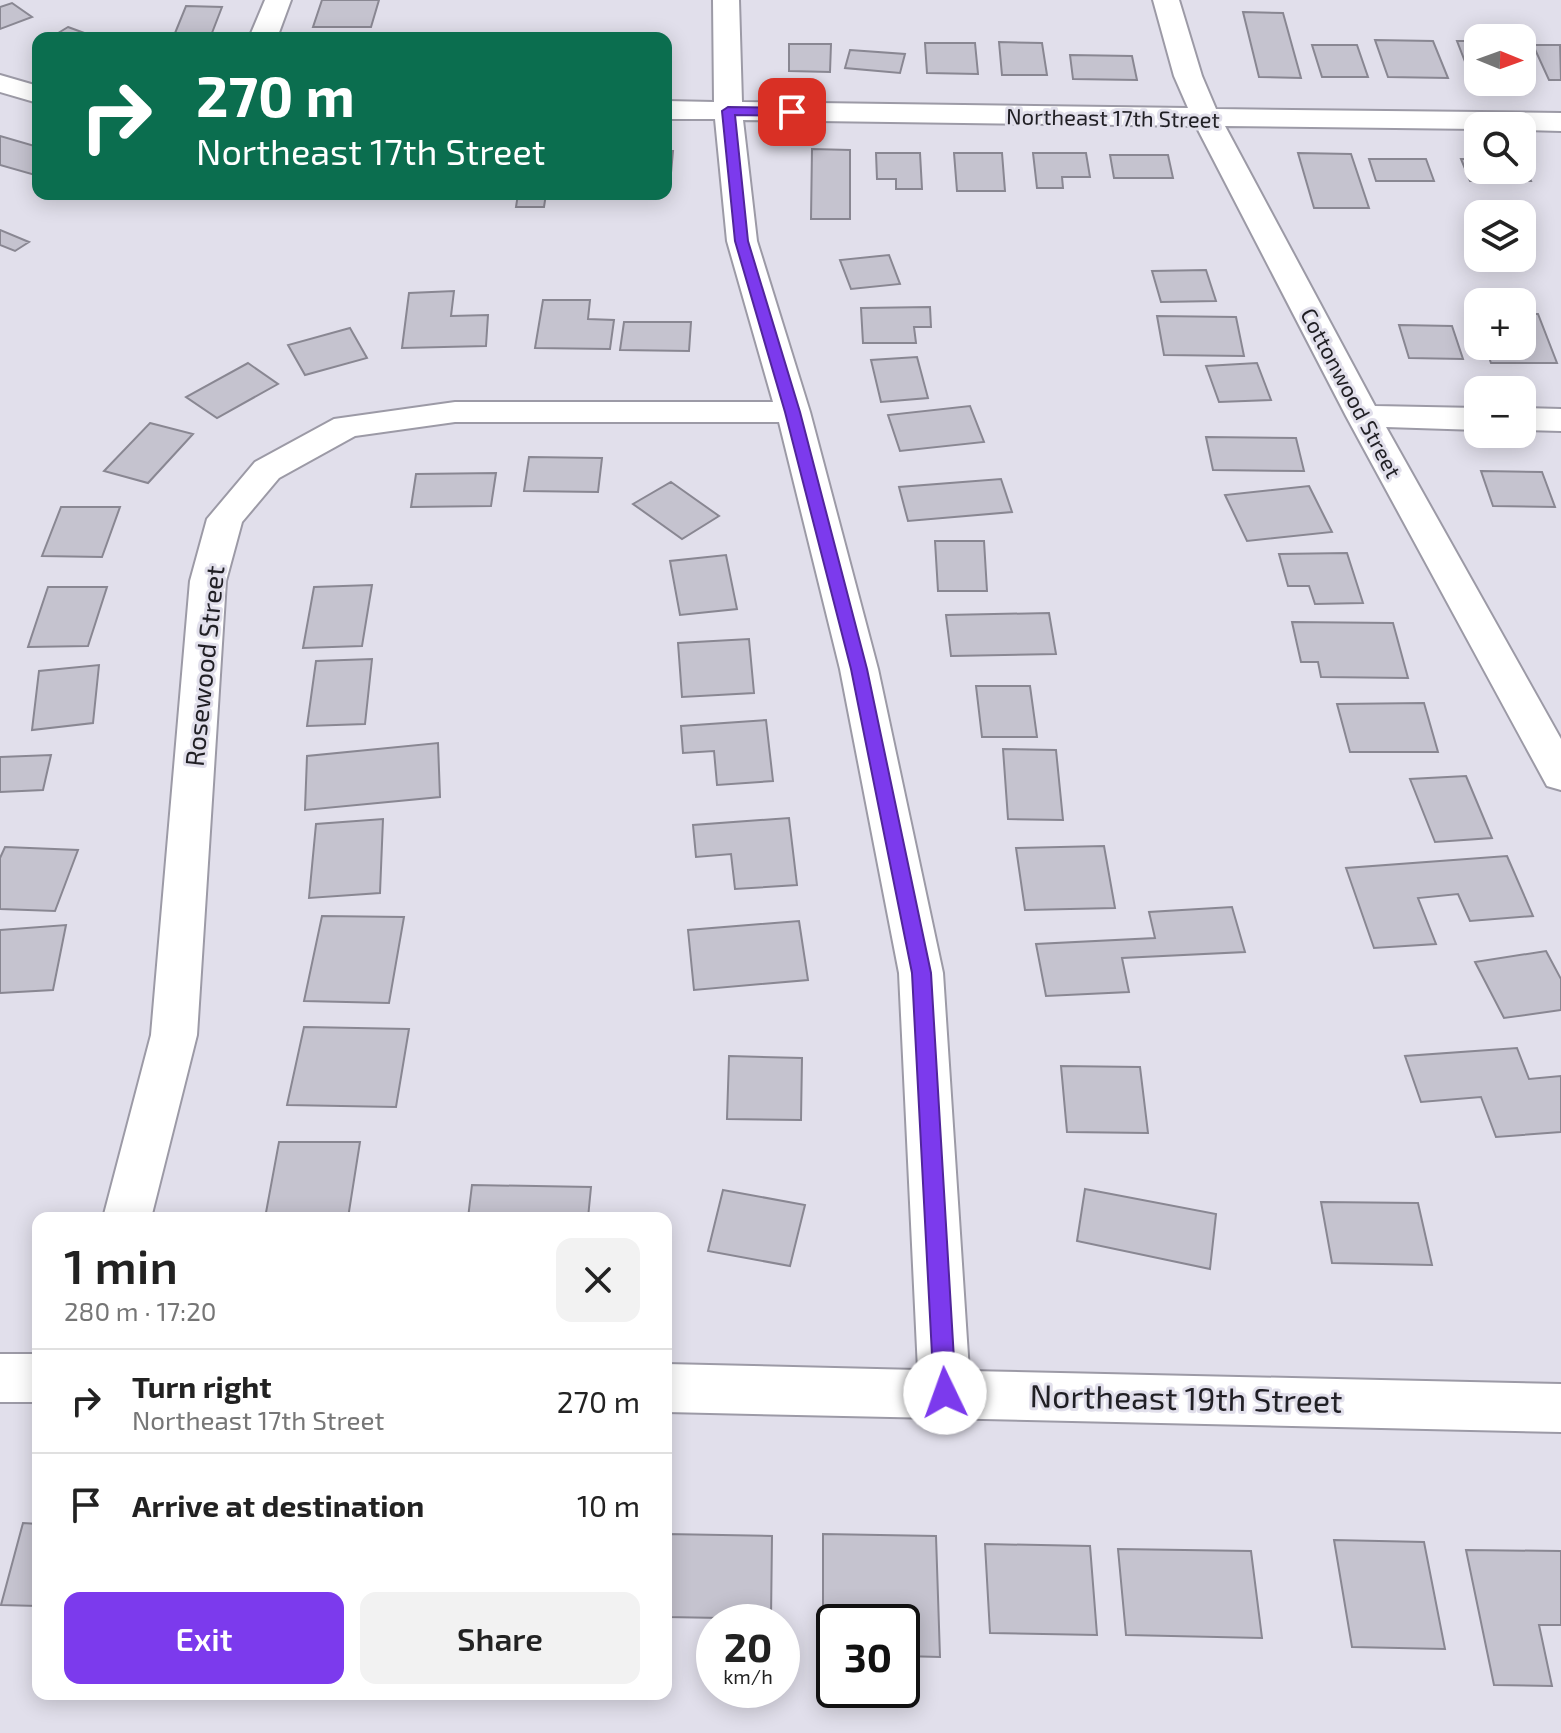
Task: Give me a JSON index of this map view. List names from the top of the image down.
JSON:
{
  "streets": {
    "street": [
      "Northeast 17th Street",
      "Cottonwood Street",
      "Rosewood Street",
      "Northeast 19th Street"
    ]
  },
  "crossings": [
    ["Northeast 17th Street", "Cottonwood Street"]
  ],
  "north": "right",
  "page": {
    "map_buttons": ["+", "−"],
    "turn": ["270 m", "Northeast 17th Street"],
    "heading": ["1 min", "280 m · 17:20"],
    "list": [
      {
        "name": "Turn right",
        "note": "Northeast 17th Street",
        "value": "270 m"
      },
      {
        "name": "Arrive at destination",
        "value": "10 m"
      }
    ],
    "buttons": ["Exit", "Share"],
    "speed": "20 km/h",
    "limit": "30"
  }
}
